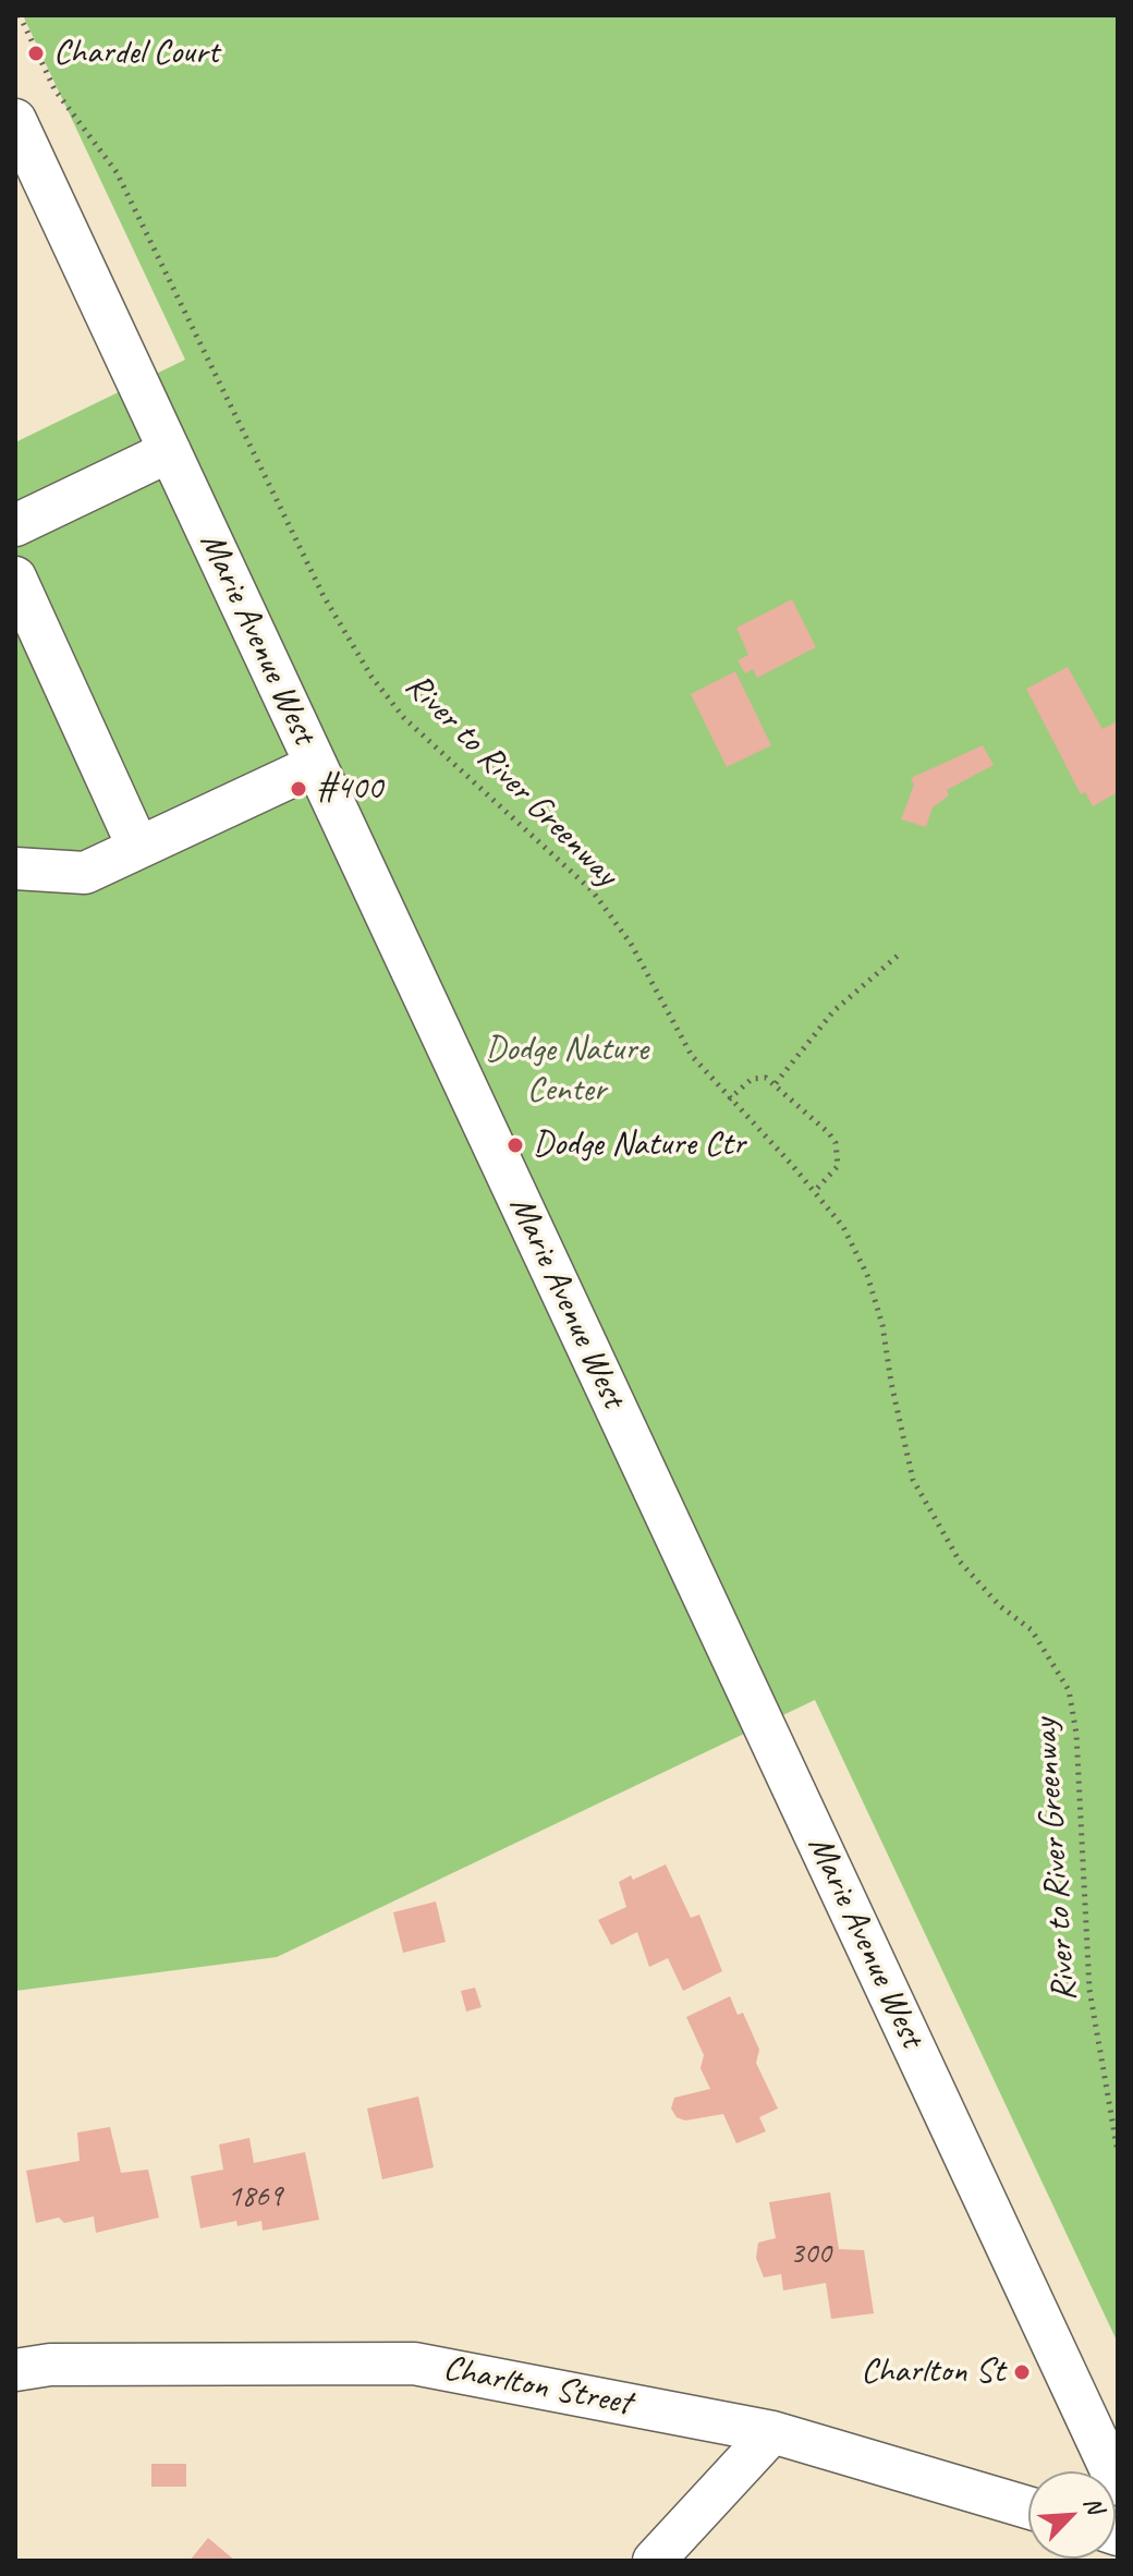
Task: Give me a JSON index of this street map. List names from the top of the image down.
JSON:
{
  "streets": {
    "street": ["Marie Avenue West", "Charlton Street"],
    "path": ["River to River Greenway"]
  },
  "parks": ["Dodge Nature Center"],
  "places": [
    "Chardel Court",
    "#400",
    "Dodge Nature Ctr",
    "Charlton St"
  ],
  "house_numbers": ["1869", "300"],
  "north": "top right"
}
